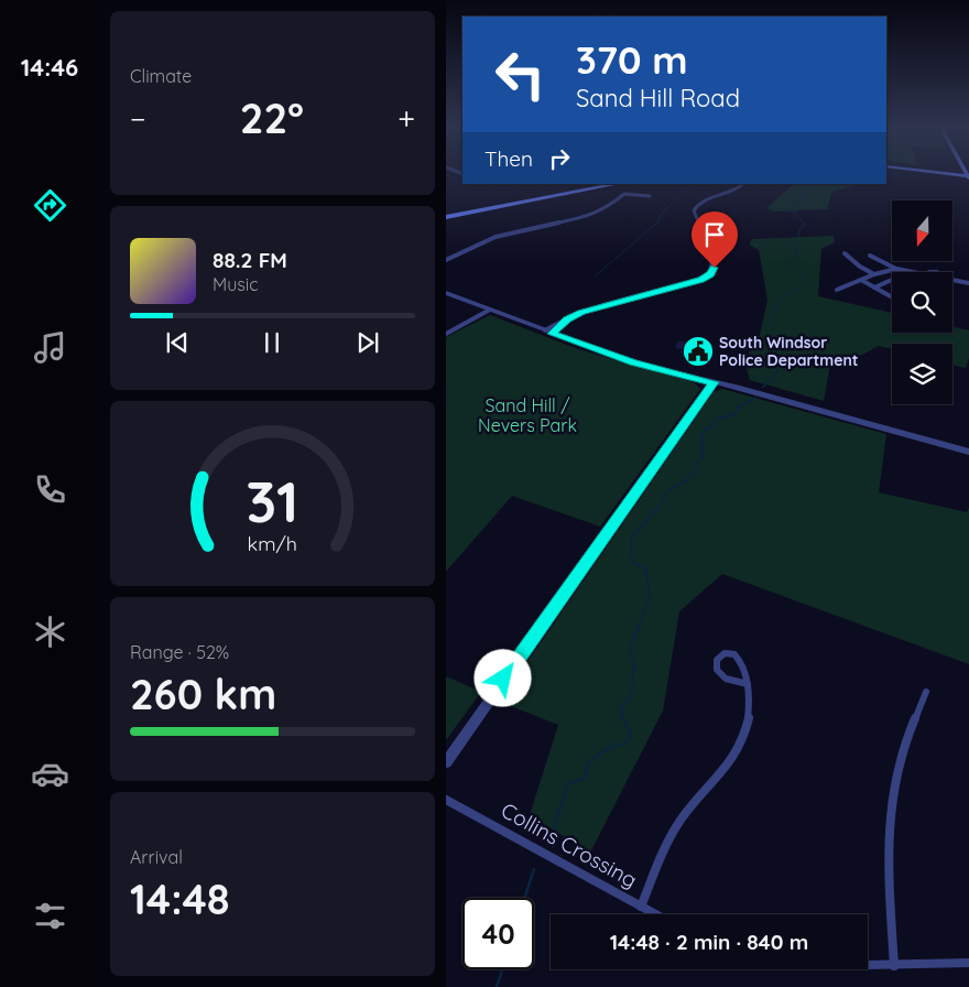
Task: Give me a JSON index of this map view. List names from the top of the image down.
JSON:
{
  "streets": {
    "street": ["Collins Crossing"]
  },
  "parks": ["Sand Hill / Nevers Park"],
  "places": {
    "public building": ["South Windsor Police Department"]
  },
  "north": "bottom",
  "page": {
    "tabs": "14:46",
    "tile": [
      "Climate",
      ["Range · 52%", "260 km"],
      ["Arrival", "14:48"]
    ],
    "turn": ["370 m", "Sand Hill Road"],
    "heat": ["−", "22°", "+"],
    "then": "Then",
    "song": ["88.2 FM", "Music"],
    "limit": "40",
    "trip": "14:48 · 2 min · 840 m",
    "gauge": ["31", "km/h"]
  }
}
